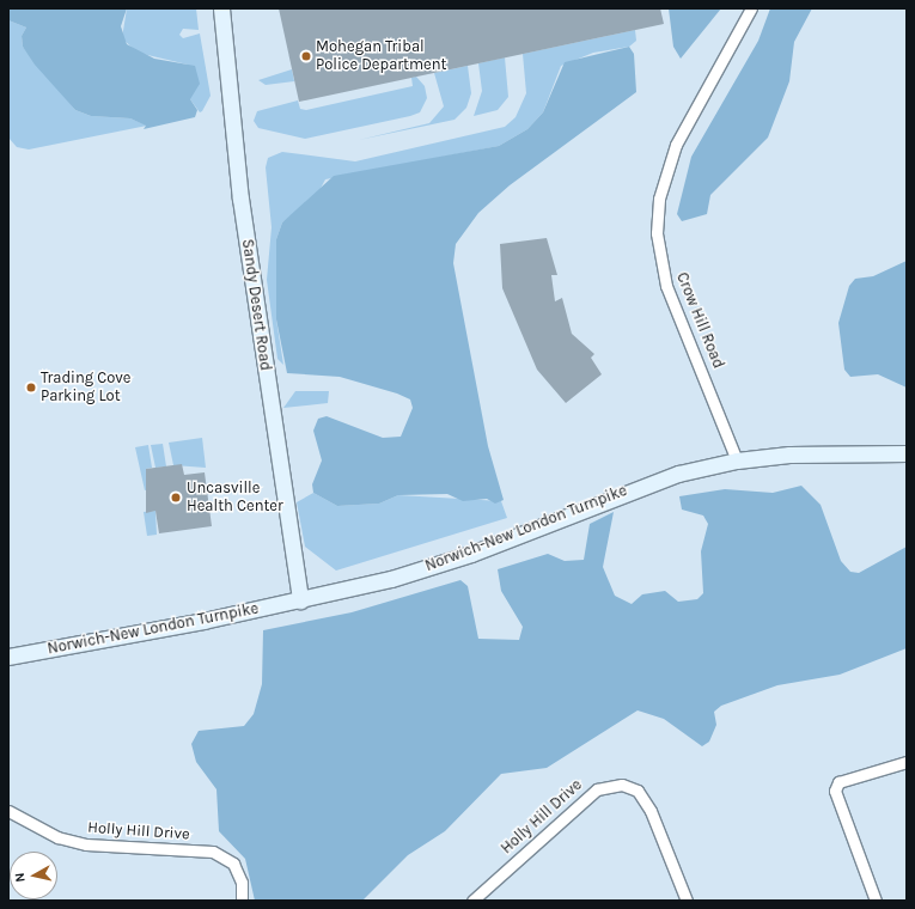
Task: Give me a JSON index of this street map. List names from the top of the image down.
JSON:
{
  "streets": {
    "main road": ["Sandy Desert Road", "Norwich-New London Turnpike"],
    "street": ["Crow Hill Road", "Holly Hill Drive"]
  },
  "crossings": [
    ["Sandy Desert Road", "Norwich-New London Turnpike"],
    ["Crow Hill Road", "Norwich-New London Turnpike"]
  ],
  "places": ["Mohegan Tribal Police Department", "Trading Cove Parking Lot", "Uncasville Health Center"],
  "north": "left"
}
